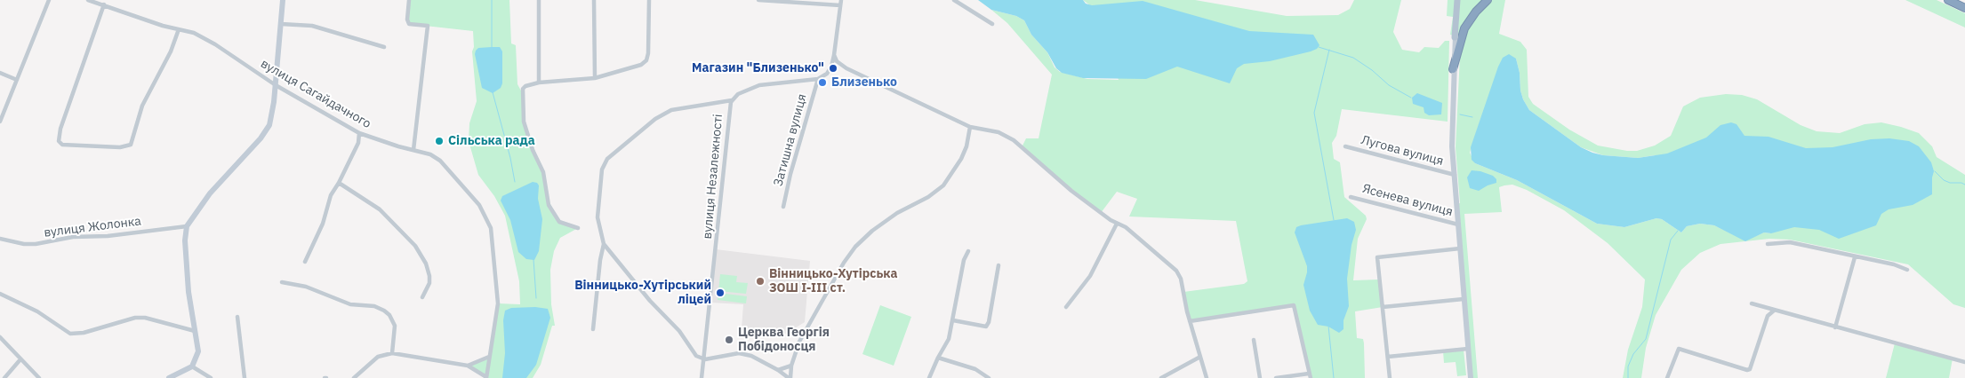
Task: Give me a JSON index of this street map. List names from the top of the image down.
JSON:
{
  "streets": {
    "street": [
      "вулиця Сагайдачного",
      "Затишна вулиця",
      "Лугова вулиця",
      "вулиця Незалежності",
      "Ясенева вулиця",
      "вулиця Жолонка"
    ]
  },
  "crossings": [
    ["Затишна вулиця", "вулиця Незалежності"]
  ],
  "places": [
    "Магазин \"Близенько\"",
    "Близенько",
    "Сільська рада",
    "Вінницько-Хутірська ЗОШ І-ІІІ ст.",
    "Вінницько-Хутірський ліцей",
    "Церква Георгія Побідоносця"
  ]
}
